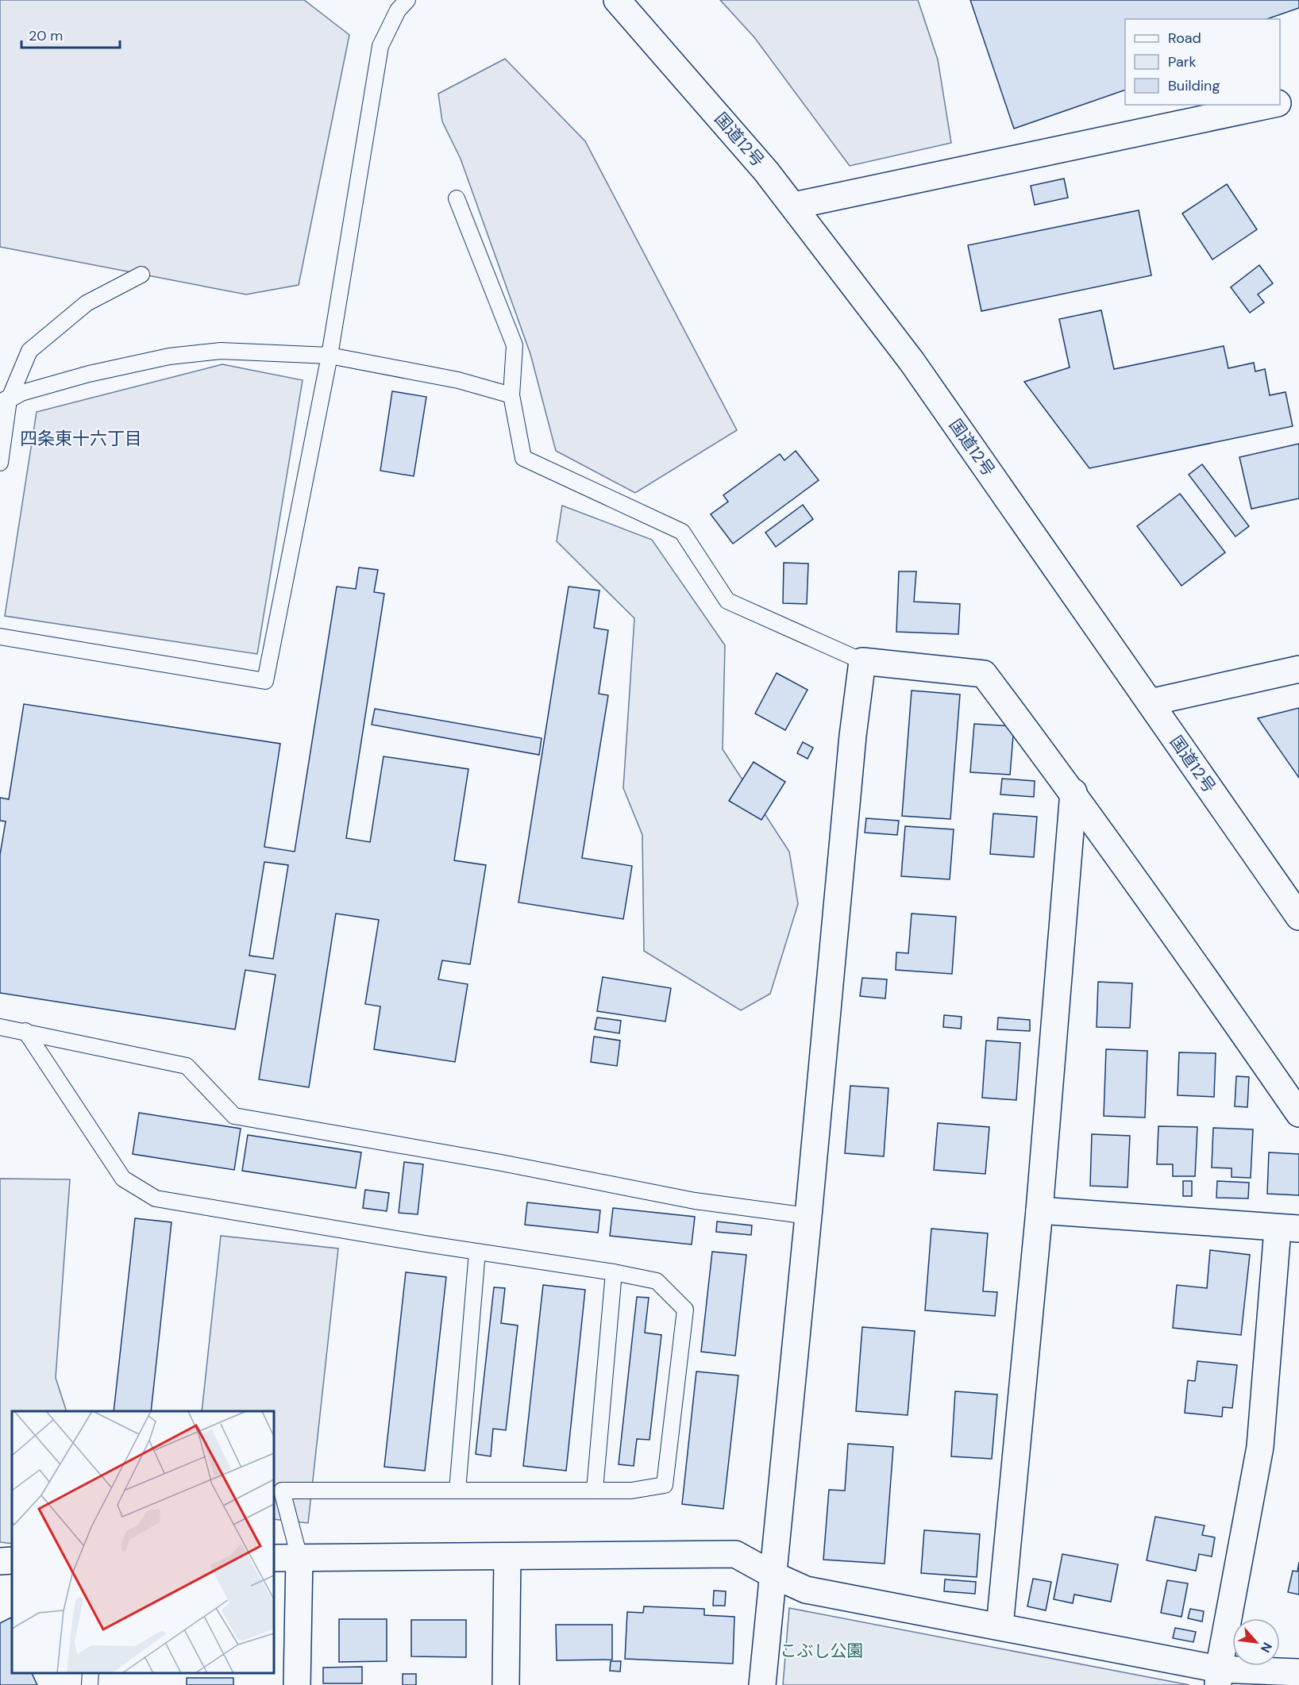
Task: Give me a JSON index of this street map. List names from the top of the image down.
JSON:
{
  "streets": {
    "main road": ["国道12号"]
  },
  "districts": ["四条東十六丁目"],
  "parks": ["こぶし公園"],
  "legend": ["Road", "Park", "Building"],
  "scale_bar": "20 m",
  "north": "bottom right"
}
